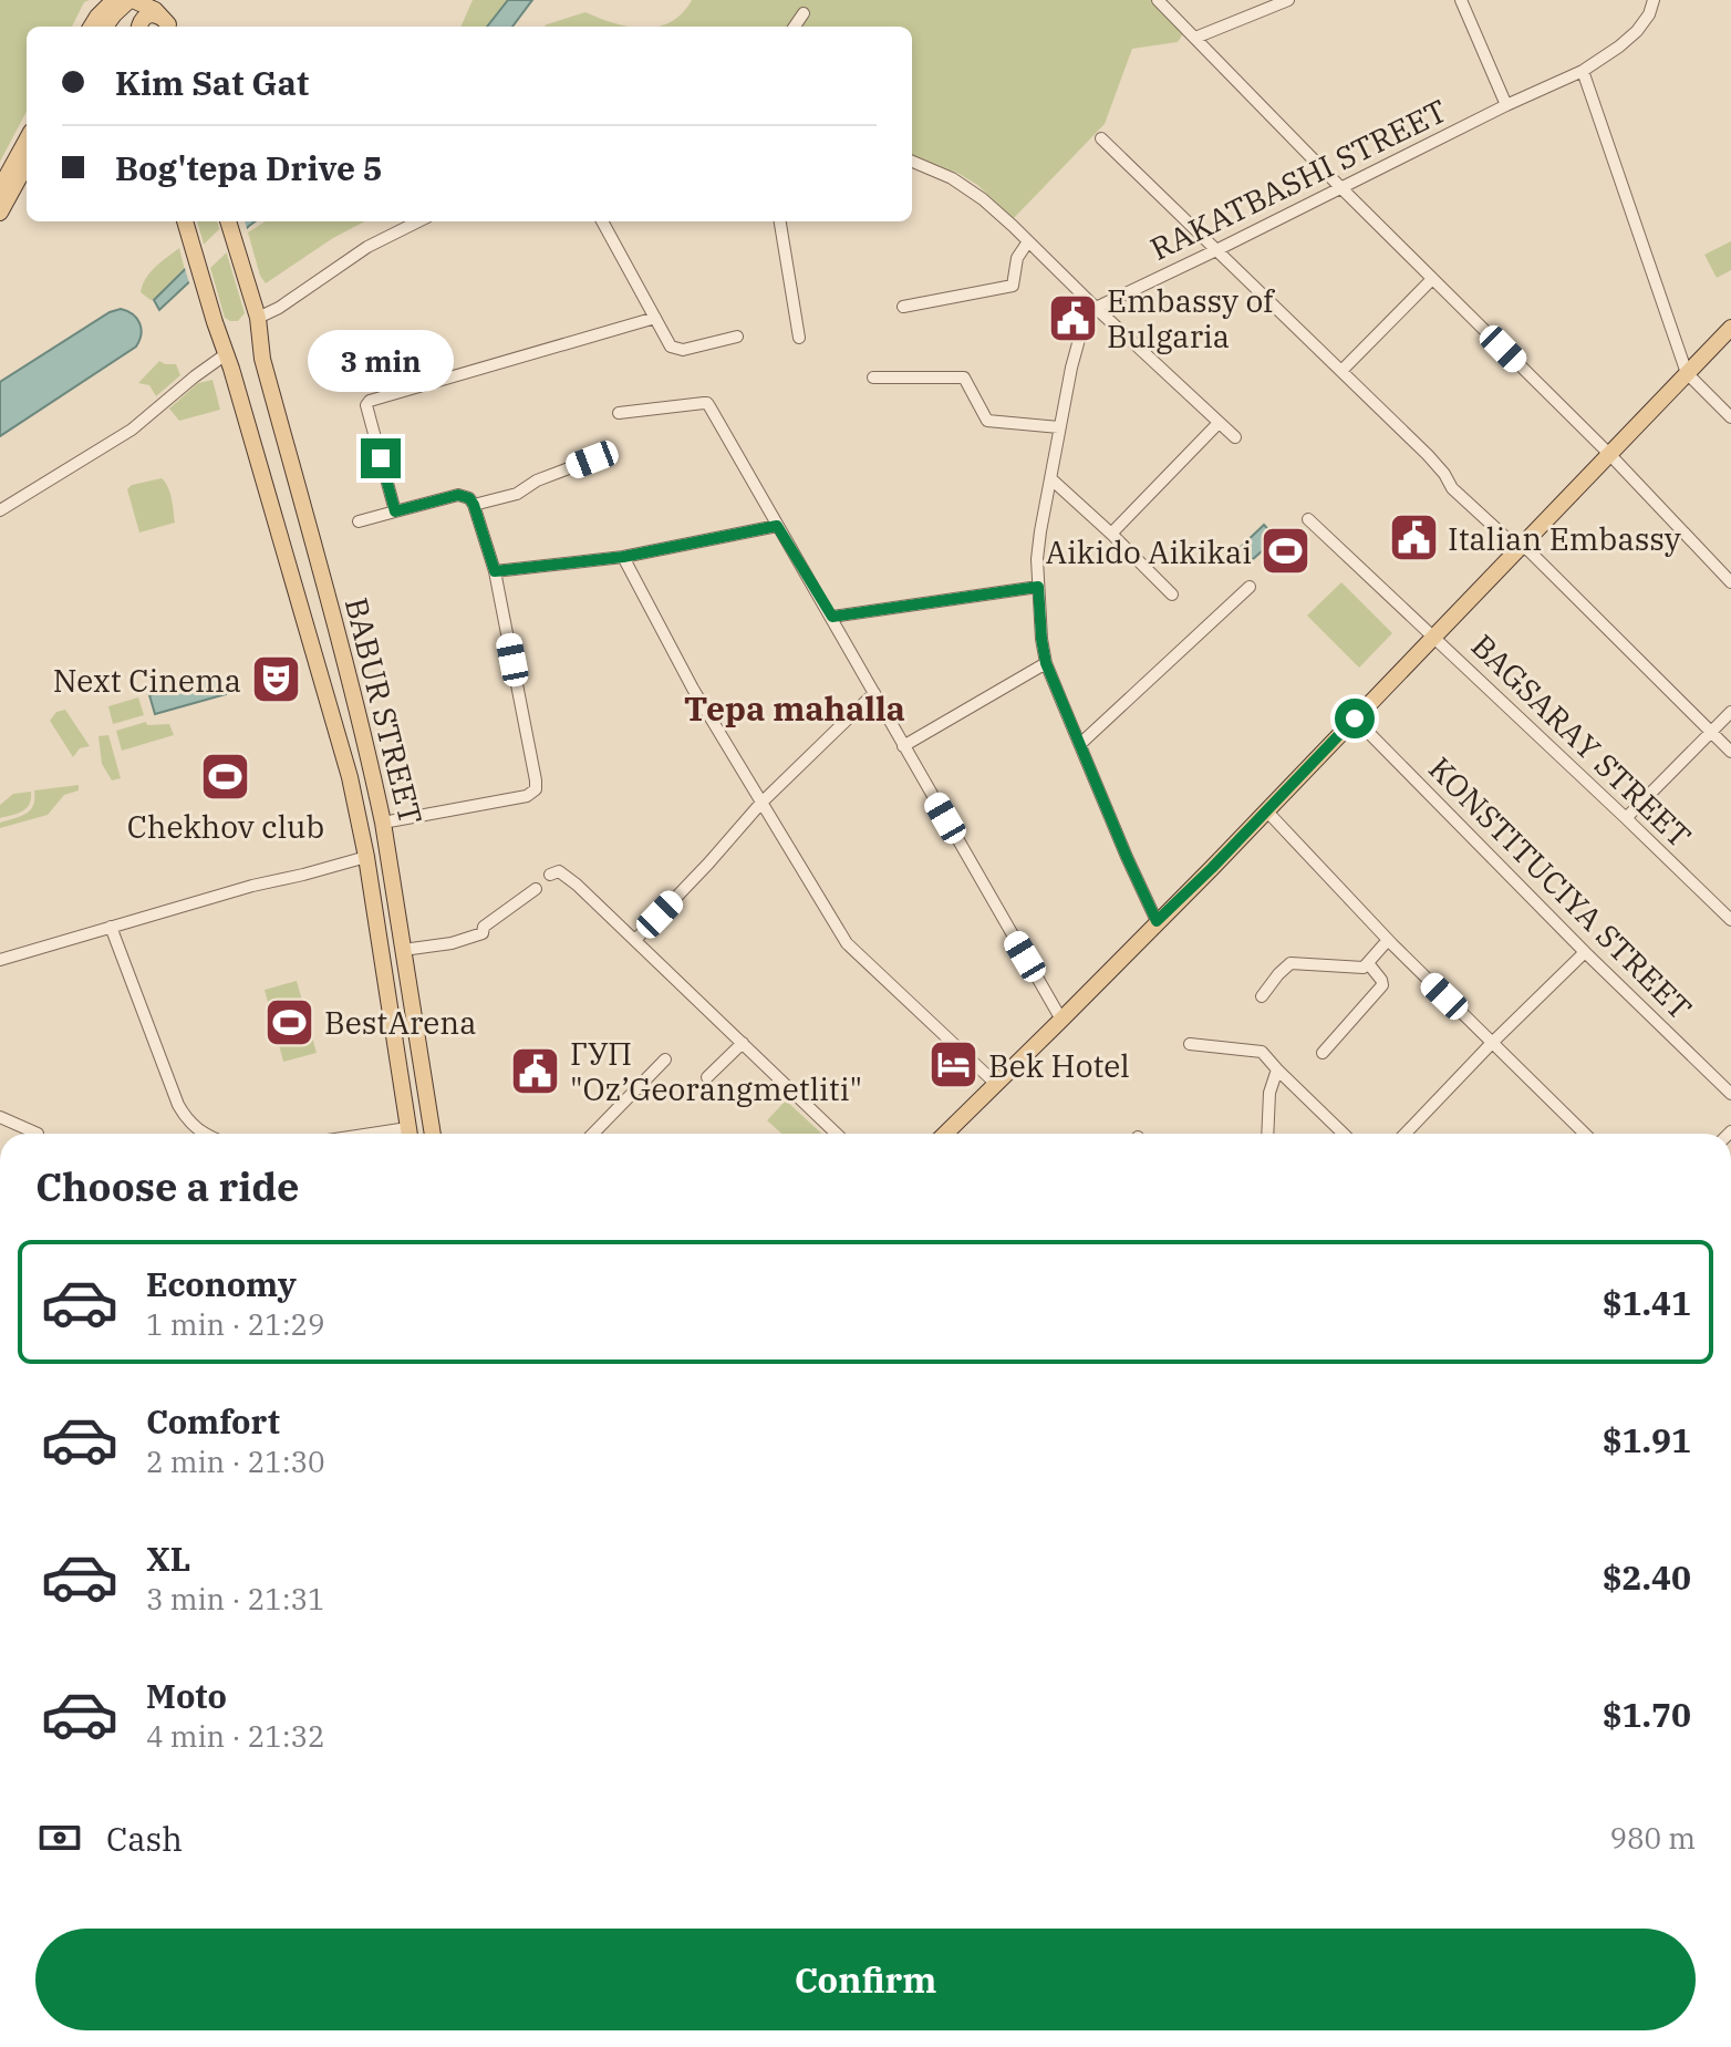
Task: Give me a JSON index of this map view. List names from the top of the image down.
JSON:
{
  "streets": {
    "main road": ["BABUR STREET"],
    "street": ["RAKATBASHI STREET", "BAGSARАY STREET", "KONSTITUCIYA STREET"]
  },
  "districts": ["Tepa mahalla"],
  "places": {
    "public building": ["Embassy of Bulgaria", "Italian Embassy", "ГУП \"Oz’Georangmetliti\""],
    "sports": ["Aikido Aikikai", "Chekhov club", "BestArena"],
    "theatre": ["Next Cinema"],
    "hotel": ["Bek Hotel"]
  },
  "page": {
    "banner": ["Kim Sat Gat", "Bog'tepa Drive 5"],
    "bubble": "3 min",
    "heading": "Choose a ride",
    "list": [
      {
        "name": "Economy",
        "note": "1 min · 21:29",
        "value": "$1.41"
      },
      {
        "name": "Comfort",
        "note": "2 min · 21:30",
        "value": "$1.91"
      },
      {
        "name": "XL",
        "note": "3 min · 21:31",
        "value": "$2.40"
      },
      {
        "name": "Moto",
        "note": "4 min · 21:32",
        "value": "$1.70"
      }
    ],
    "pay": ["Cash", "980 m"],
    "buttons": "Confirm"
  }
}
